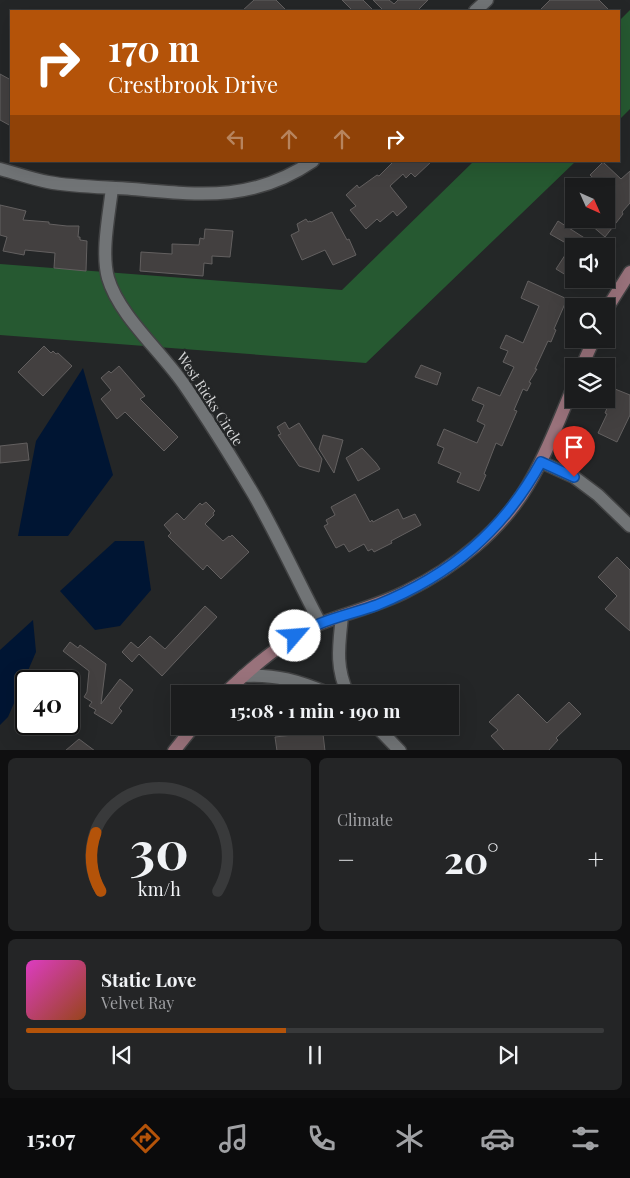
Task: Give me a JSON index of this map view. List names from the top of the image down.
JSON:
{
  "streets": {
    "street": ["West Ricks Circle"]
  },
  "north": "bottom right",
  "page": {
    "turn": ["170 m", "Crestbrook Drive"],
    "limit": "40",
    "trip": "15:08 · 1 min · 190 m",
    "tile": "Climate",
    "heat": ["−", "20°", "+"],
    "song": ["Static Love", "Velvet Ray"],
    "tabs": "15:07",
    "gauge": ["30", "km/h"]
  }
}
